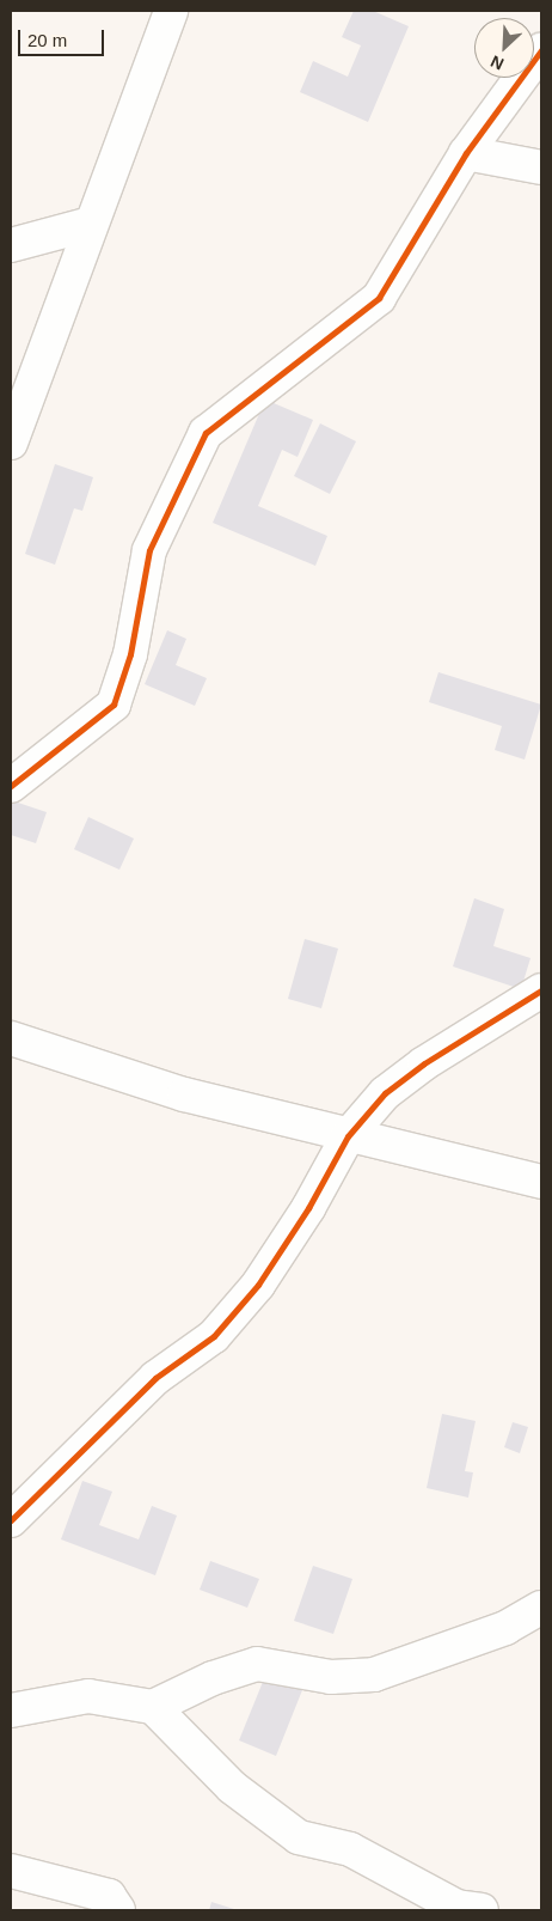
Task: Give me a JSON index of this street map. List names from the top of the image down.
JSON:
{
  "scale_bar": "20 m",
  "north": "bottom left"
}
